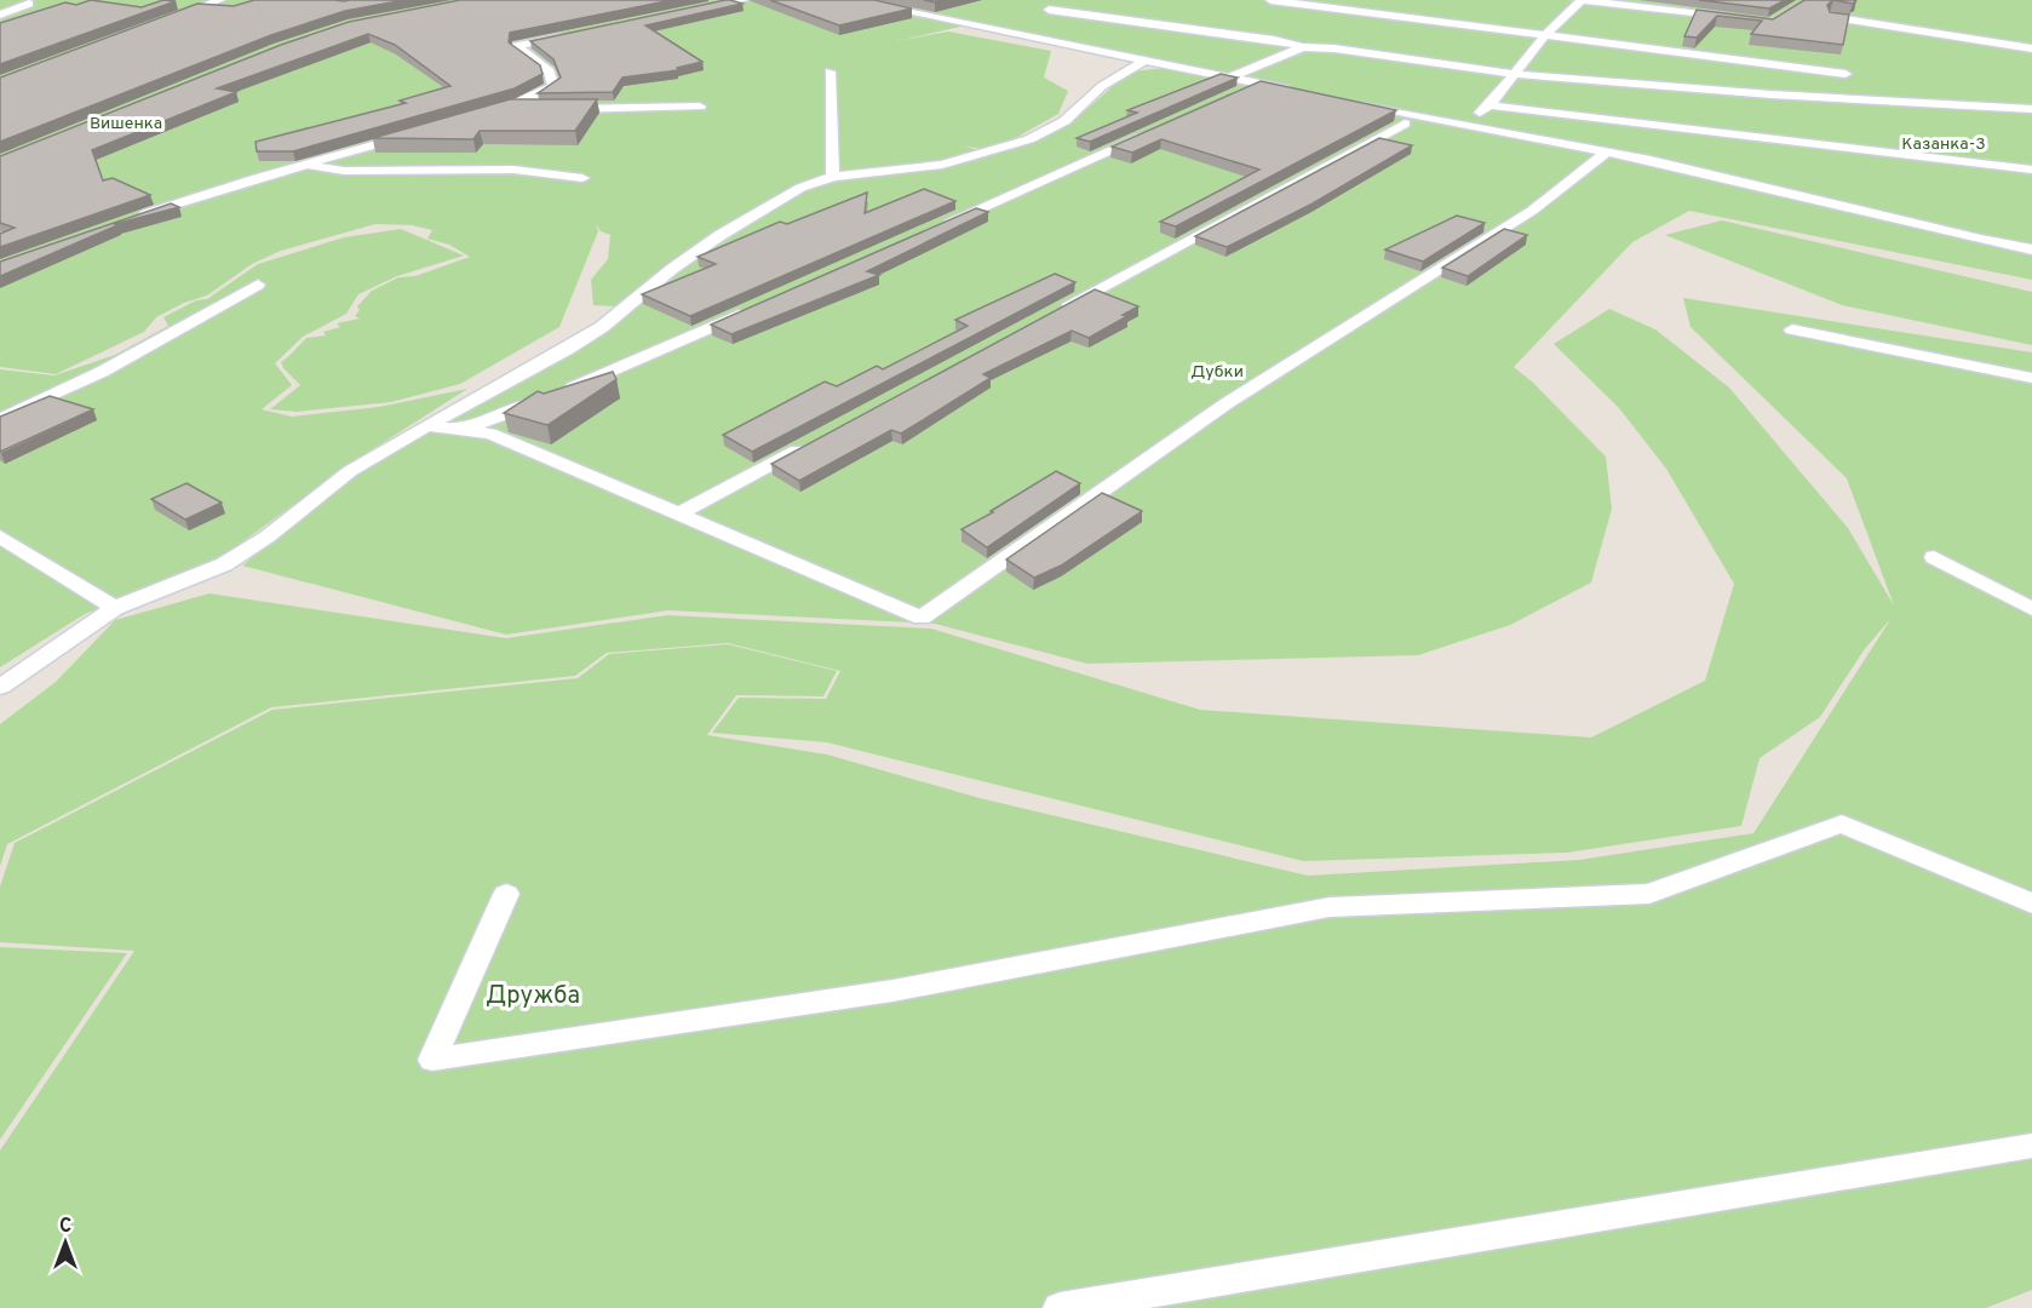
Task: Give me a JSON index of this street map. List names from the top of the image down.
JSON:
{
  "parks": [
    "Вишенка",
    "Казанка-3",
    "Дубки",
    "Дружба"
  ],
  "north": "top"
}
